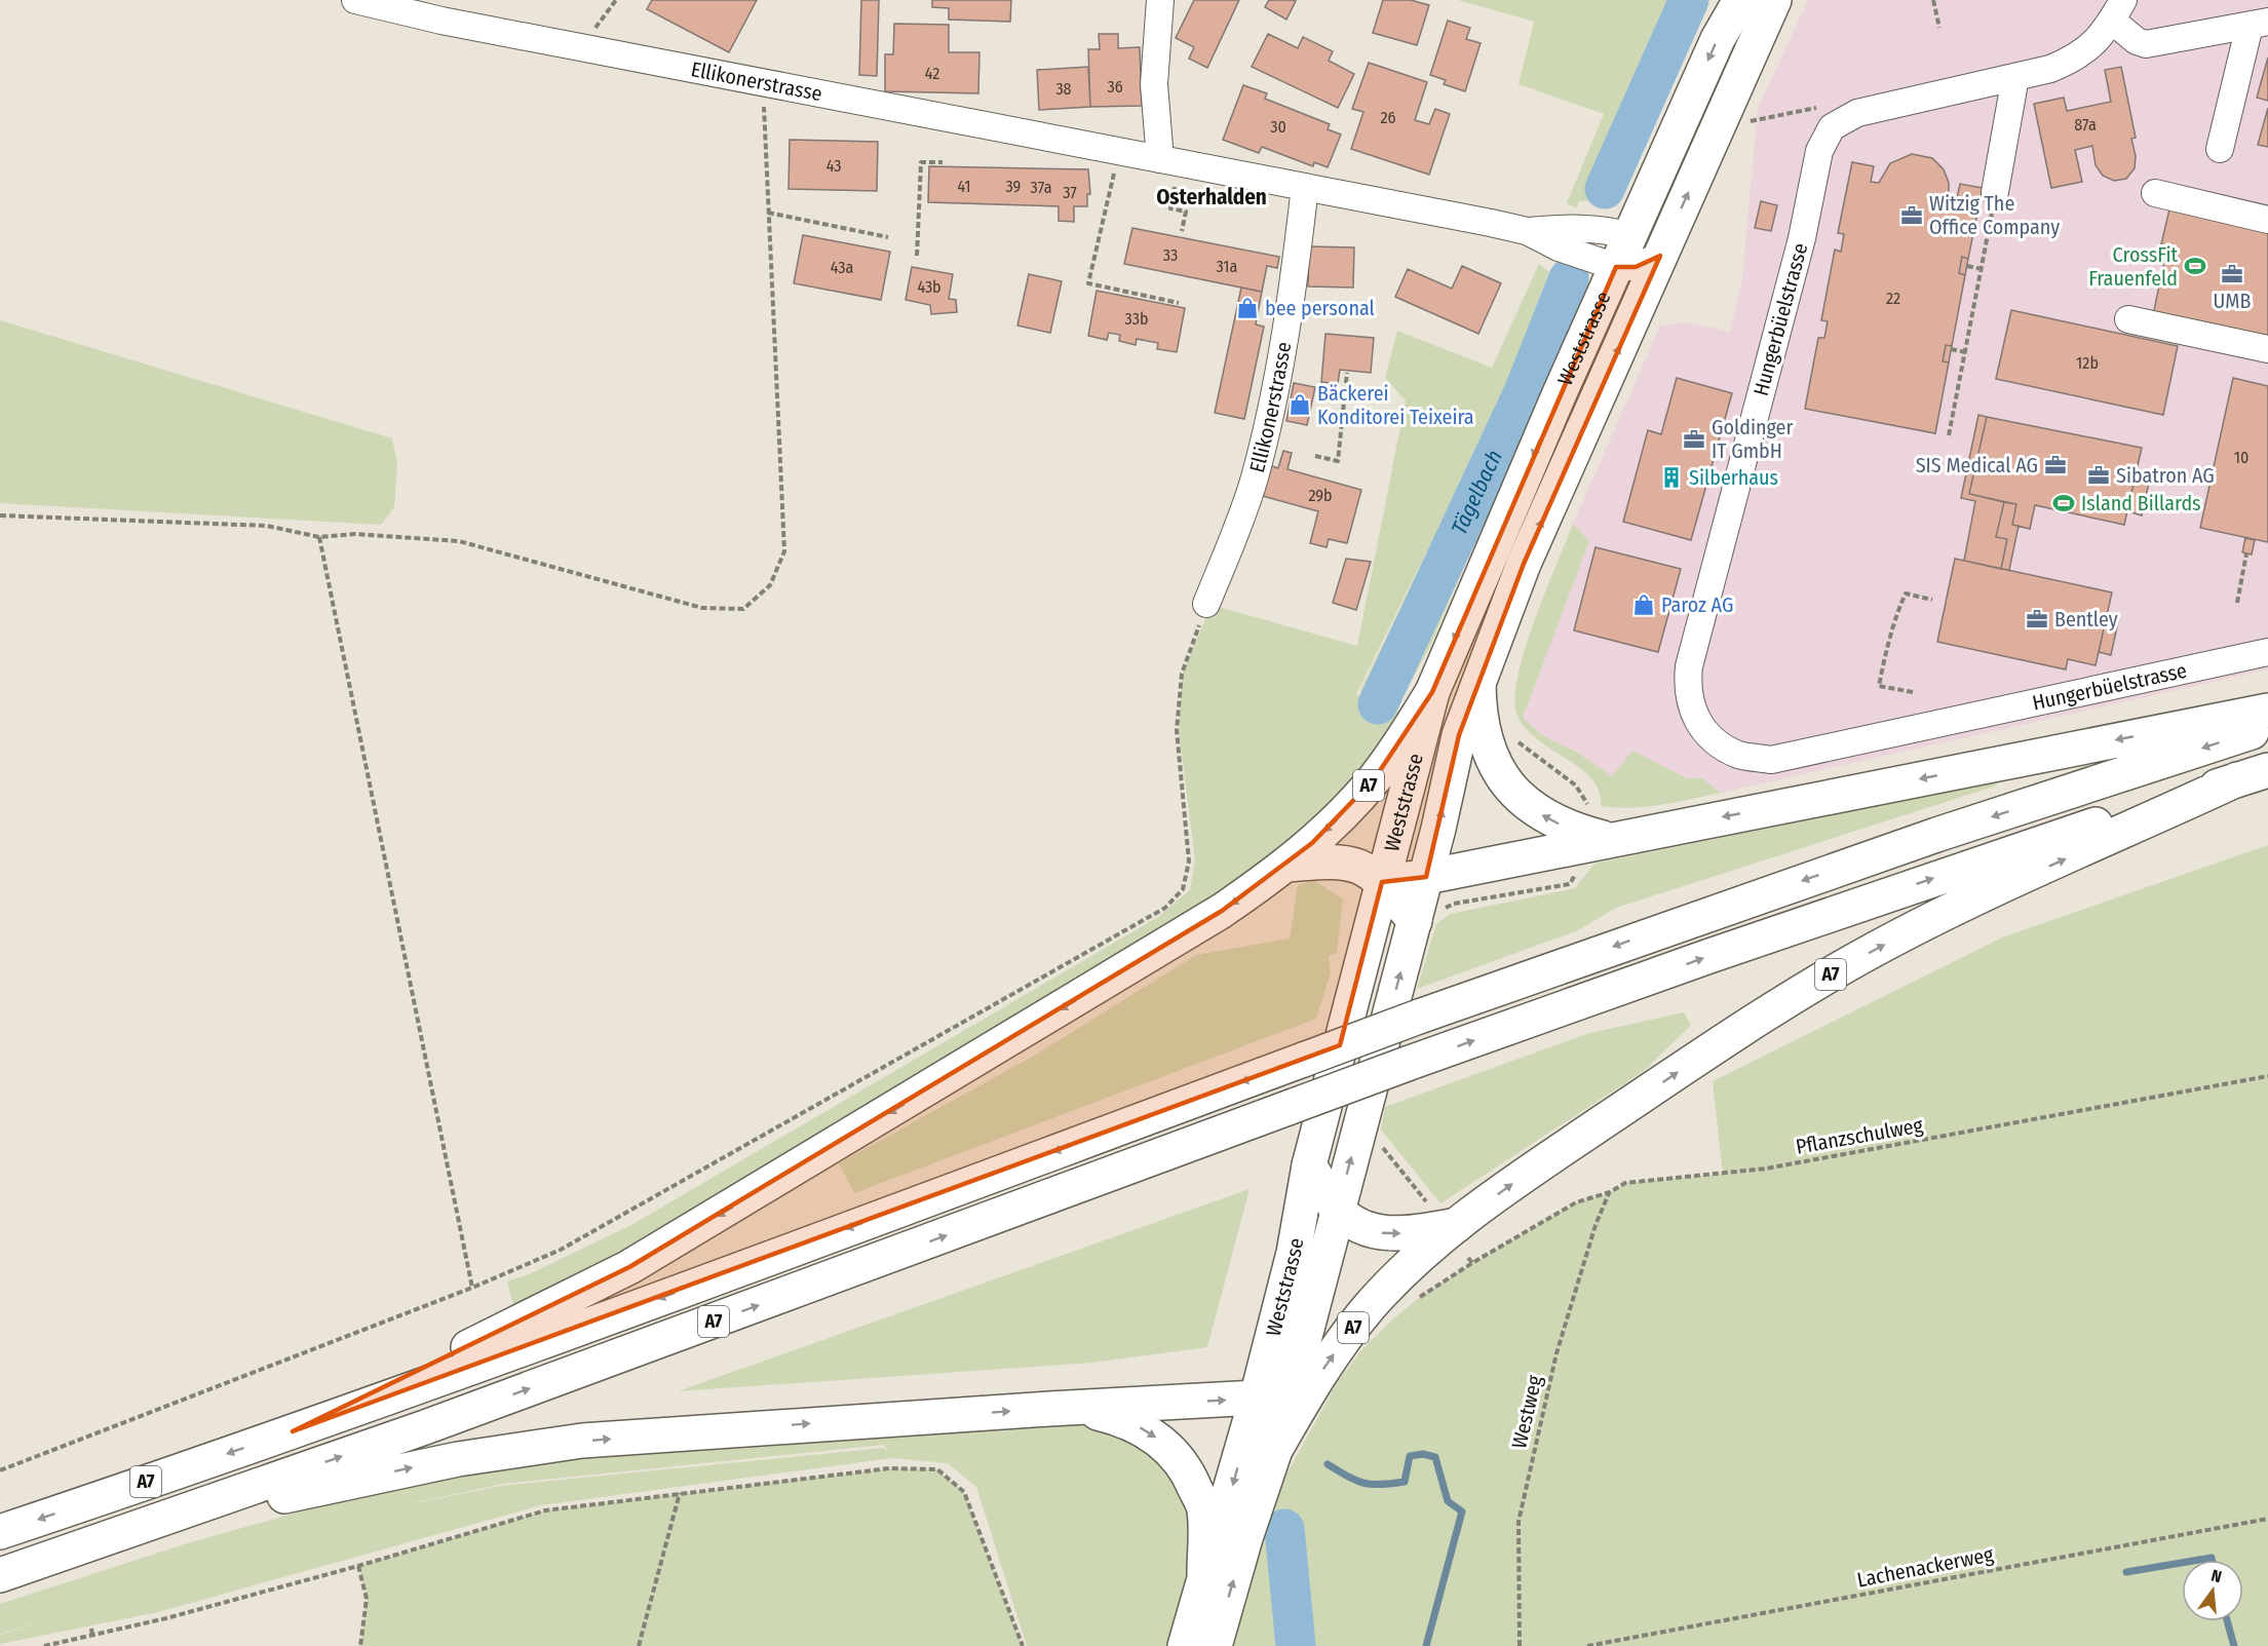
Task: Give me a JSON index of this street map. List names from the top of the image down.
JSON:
{
  "streets": {
    "main road": ["Weststrasse", "A7"],
    "street": ["Ellikonerstrasse", "Hungerbüelstrasse"],
    "path": ["Pflanzschulweg", "Westweg", "Lachenackerweg"]
  },
  "crossings": [
    ["Ellikonerstrasse", "Weststrasse"],
    ["Weststrasse", "A7"],
    ["Pflanzschulweg", "Westweg"]
  ],
  "districts": ["Osterhalden"],
  "water": ["Tägelbach"],
  "places": {
    "office": [
      "Witzig The Office Company",
      "UMB",
      "Goldinger IT GmbH",
      "SIS Medical AG",
      "Sibatron AG",
      "Bentley"
    ],
    "sports": ["CrossFit Frauenfeld", "Island Billards"],
    "shop": ["bee personal", "Bäckerei Konditorei Teixeira", "Paroz AG"],
    "building": ["Silberhaus"]
  },
  "house_numbers": [
    "42",
    "36",
    "38",
    "26",
    "87a",
    "30",
    "43",
    "41",
    "39",
    "37a",
    "37",
    "33",
    "31a",
    "43a",
    "43b",
    "22",
    "33b",
    "12b",
    "10",
    "29b"
  ],
  "north": "top"
}
